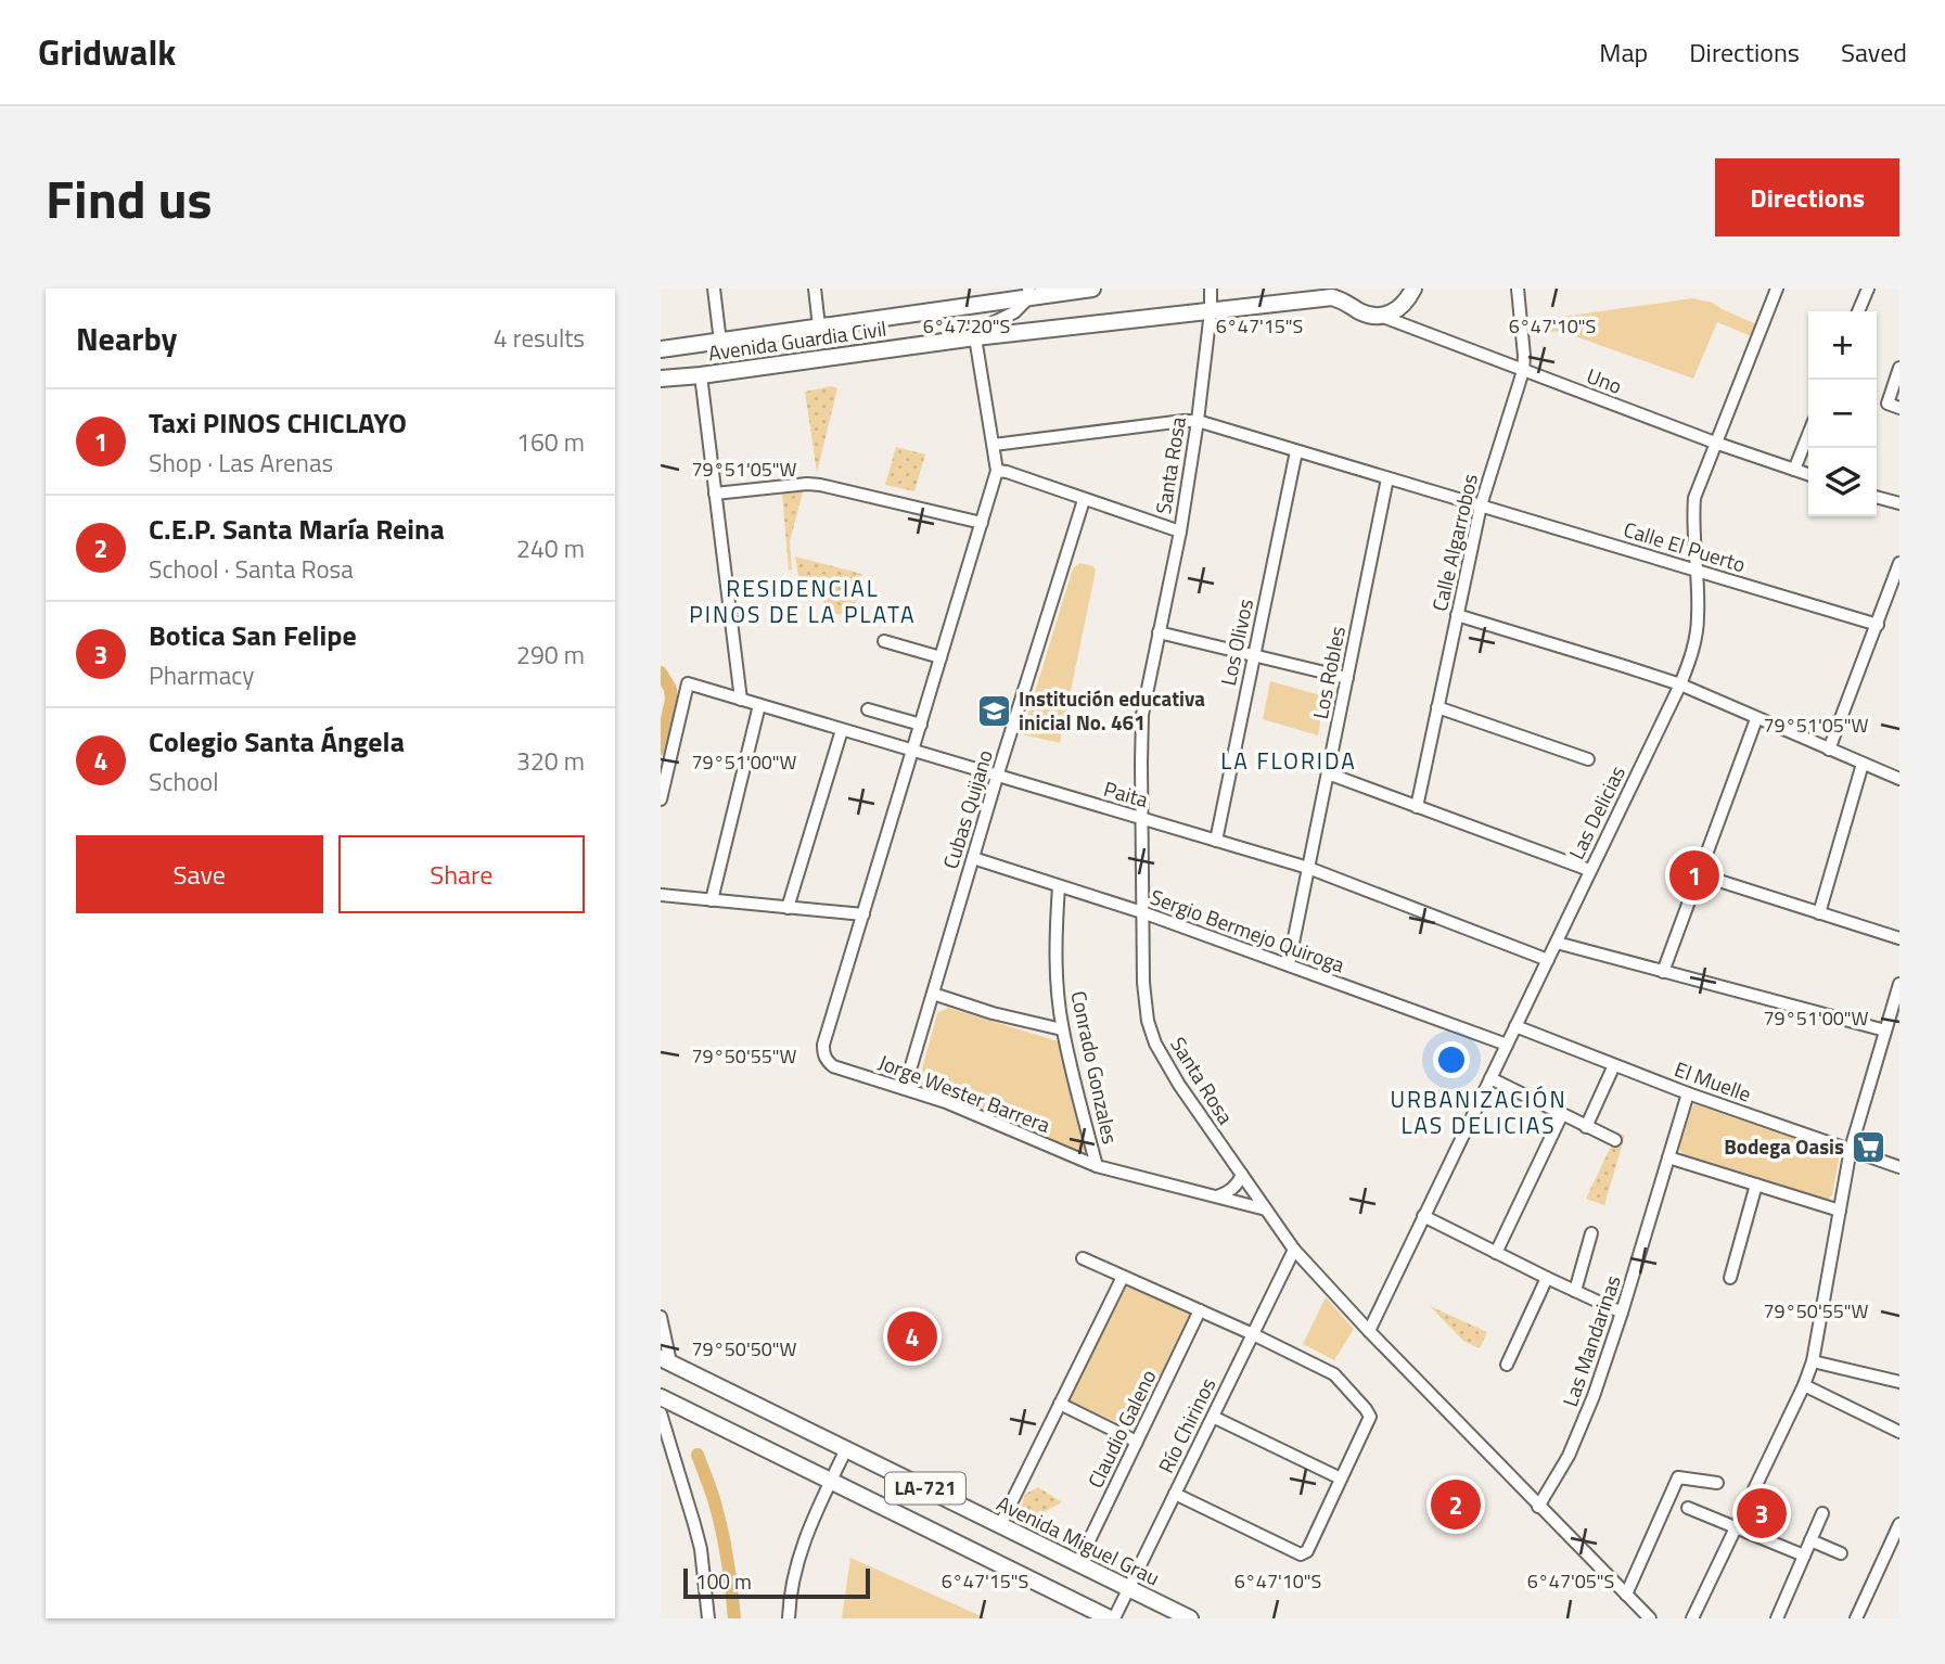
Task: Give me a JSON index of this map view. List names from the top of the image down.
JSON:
{
  "streets": {
    "main road": ["Avenida Guardia Civil", "LA-721", "Avenida Miguel Grau"],
    "street": [
      "Uno",
      "Santa Rosa",
      "Calle Algarrobos",
      "Calle El Puerto",
      "Los Olivos",
      "Los Robles",
      "Paita",
      "Cubas Quijano",
      "Las Delicias",
      "Sergio Bermejo Quiroga",
      "Conrado Gonzales",
      "El Muelle",
      "Jorge Wester Barrera",
      "Las Mandarinas",
      "Río Chirinos",
      "Claudio Galeno"
    ]
  },
  "crossings": [
    ["Avenida Guardia Civil", "Santa Rosa"],
    ["Uno", "Calle Algarrobos"],
    ["Uno", "Las Delicias"],
    ["Santa Rosa", "Paita"],
    ["Santa Rosa", "Las Delicias"],
    ["Santa Rosa", "Sergio Bermejo Quiroga"],
    ["Santa Rosa", "Jorge Wester Barrera"],
    ["Santa Rosa", "Las Mandarinas"],
    ["Santa Rosa", "Río Chirinos"],
    ["Calle Algarrobos", "Calle El Puerto"],
    ["Calle El Puerto", "Las Delicias"],
    ["Los Olivos", "Paita"],
    ["Los Robles", "Paita"],
    ["Los Robles", "Sergio Bermejo Quiroga"],
    ["Paita", "Cubas Quijano"],
    ["Paita", "Las Delicias"],
    ["Cubas Quijano", "Sergio Bermejo Quiroga"],
    ["Cubas Quijano", "Jorge Wester Barrera"],
    ["Las Delicias", "Sergio Bermejo Quiroga"],
    ["Las Delicias", "El Muelle"],
    ["Sergio Bermejo Quiroga", "Conrado Gonzales"],
    ["Conrado Gonzales", "Jorge Wester Barrera"],
    ["El Muelle", "Las Mandarinas"],
    ["Río Chirinos", "LA-721"],
    ["Río Chirinos", "Avenida Miguel Grau"],
    ["Claudio Galeno", "Avenida Miguel Grau"]
  ],
  "districts": ["RESIDENCIAL PINOS DE LA PLATA", "LA FLORIDA", "URBANIZACIÓN LAS DELICIAS"],
  "places": {
    "school or university": ["Institución educativa inicial No. 461"],
    "supermarket": ["Bodega Oasis"]
  },
  "scale_bar": "100 m",
  "page": {
    "header": "Gridwalk",
    "nav": ["Map", "Directions", "Saved"],
    "title": "Find us",
    "buttons": [
      "Directions",
      ["Save", "Share"]
    ],
    "heading": ["Nearby", "4 results"],
    "map_buttons": ["+", "−"],
    "list": [
      {
        "mark": "1",
        "name": "Taxi PINOS CHICLAYO",
        "note": "Shop · Las Arenas",
        "value": "160 m"
      },
      {
        "mark": "2",
        "name": "C.E.P. Santa María Reina",
        "note": "School · Santa Rosa",
        "value": "240 m"
      },
      {
        "mark": "3",
        "name": "Botica San Felipe",
        "note": "Pharmacy",
        "value": "290 m"
      },
      {
        "mark": "4",
        "name": "Colegio Santa Ángela",
        "note": "School",
        "value": "320 m"
      }
    ],
    "pins": [
      "1",
      "4",
      "2",
      "3"
    ],
    "scale": "100 m"
  },
  "coordinates": [
    "6°47'20\"S",
    "6°47'15\"S",
    "6°47'10\"S",
    "79°51'05\"W",
    "79°51'00\"W",
    "79°50'55\"W",
    "79°50'50\"W",
    "6°47'05\"S"
  ]
}
